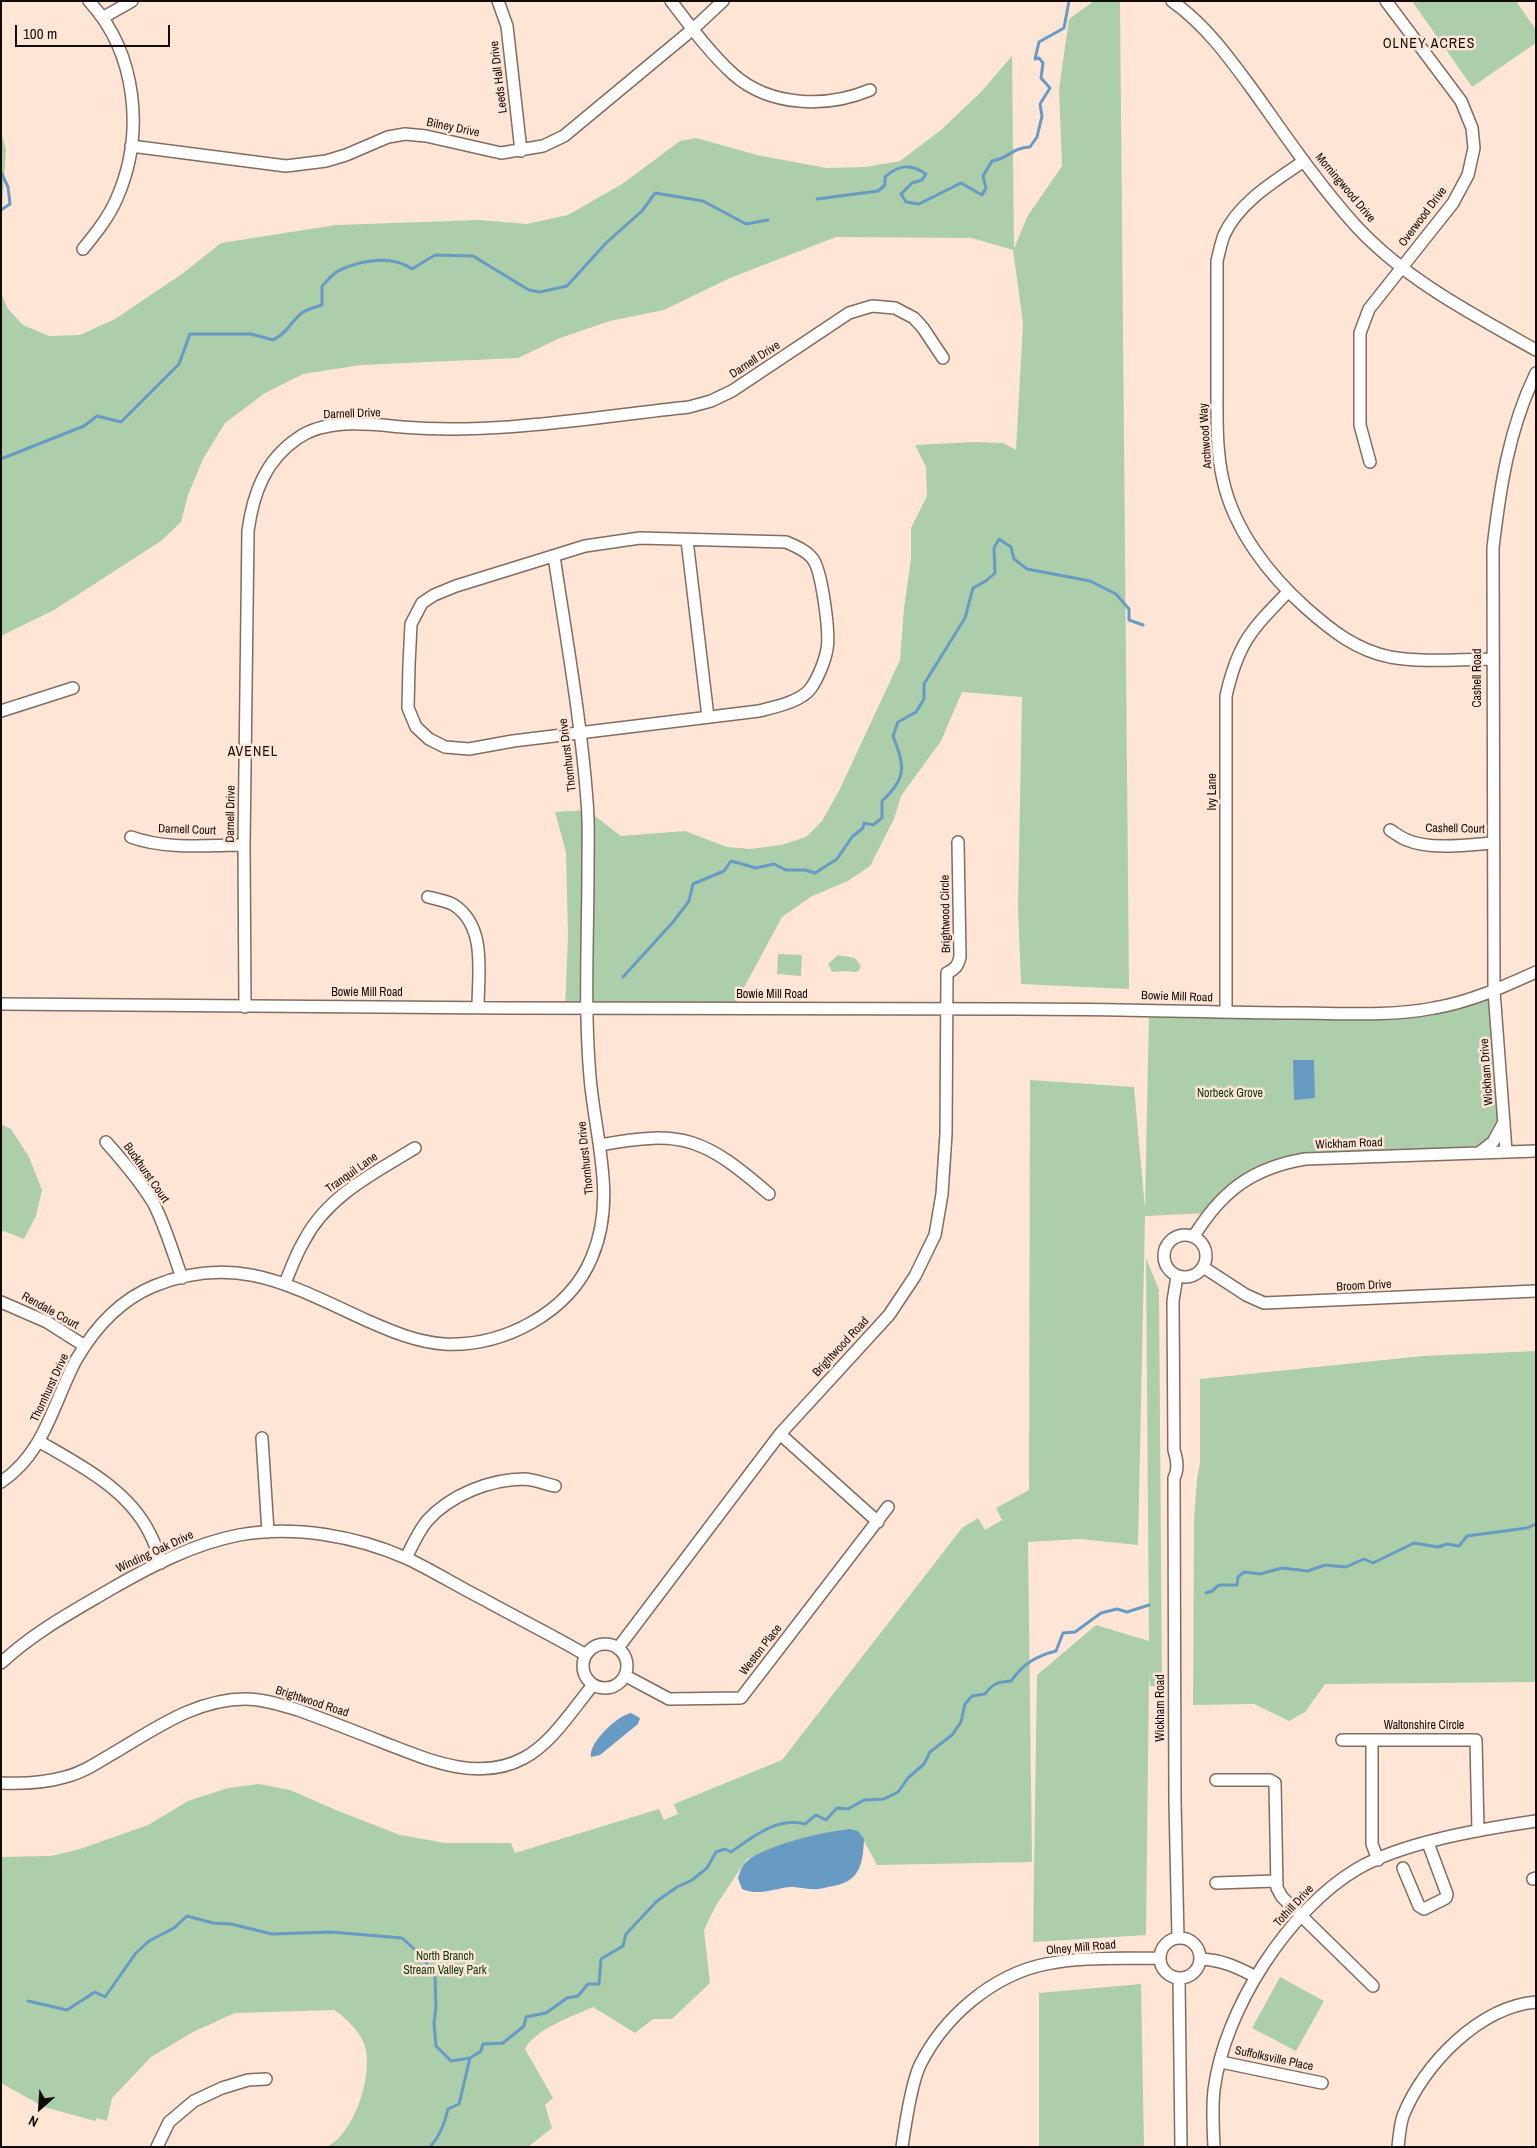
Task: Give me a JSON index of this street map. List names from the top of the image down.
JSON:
{
  "streets": {
    "street": [
      "Leeds Hall Drive",
      "Bilney Drive",
      "Morningwood Drive",
      "Overwood Drive",
      "Darnell Drive",
      "Archwood Way",
      "Cashell Road",
      "Thornhurst Drive",
      "Ivy Lane",
      "Cashell Court",
      "Darnell Court",
      "Brightwood Circle",
      "Bowie Mill Road",
      "Wickham Drive",
      "Wickham Road",
      "Buckhurst Court",
      "Tranquil Lane",
      "Broom Drive",
      "Rendale Court",
      "Brightwood Road",
      "Winding Oak Drive",
      "Weston Place",
      "Waltonshire Circle",
      "Tothill Drive",
      "Olney Mill Road",
      "Suffolksville Place"
    ]
  },
  "crossings": [
    ["Leeds Hall Drive", "Bilney Drive"],
    ["Morningwood Drive", "Overwood Drive"],
    ["Morningwood Drive", "Archwood Way"],
    ["Darnell Drive", "Darnell Court"],
    ["Darnell Drive", "Bowie Mill Road"],
    ["Archwood Way", "Cashell Road"],
    ["Archwood Way", "Ivy Lane"],
    ["Cashell Road", "Cashell Court"],
    ["Cashell Road", "Bowie Mill Road"],
    ["Cashell Road", "Wickham Drive"],
    ["Thornhurst Drive", "Bowie Mill Road"],
    ["Thornhurst Drive", "Buckhurst Court"],
    ["Thornhurst Drive", "Tranquil Lane"],
    ["Thornhurst Drive", "Rendale Court"],
    ["Ivy Lane", "Bowie Mill Road"],
    ["Brightwood Circle", "Bowie Mill Road"],
    ["Brightwood Circle", "Brightwood Road"],
    ["Bowie Mill Road", "Wickham Drive"],
    ["Bowie Mill Road", "Brightwood Road"],
    ["Wickham Drive", "Wickham Road"],
    ["Wickham Road", "Broom Drive"],
    ["Wickham Road", "Olney Mill Road"],
    ["Brightwood Road", "Winding Oak Drive"],
    ["Brightwood Road", "Weston Place"],
    ["Winding Oak Drive", "Weston Place"],
    ["Waltonshire Circle", "Tothill Drive"],
    ["Tothill Drive", "Suffolksville Place"]
  ],
  "districts": ["OLNEY ACRES", "AVENEL"],
  "parks": ["Norbeck Grove", "North Branch Stream Valley Park"],
  "scale_bar": "100 m",
  "north": "bottom left"
}
